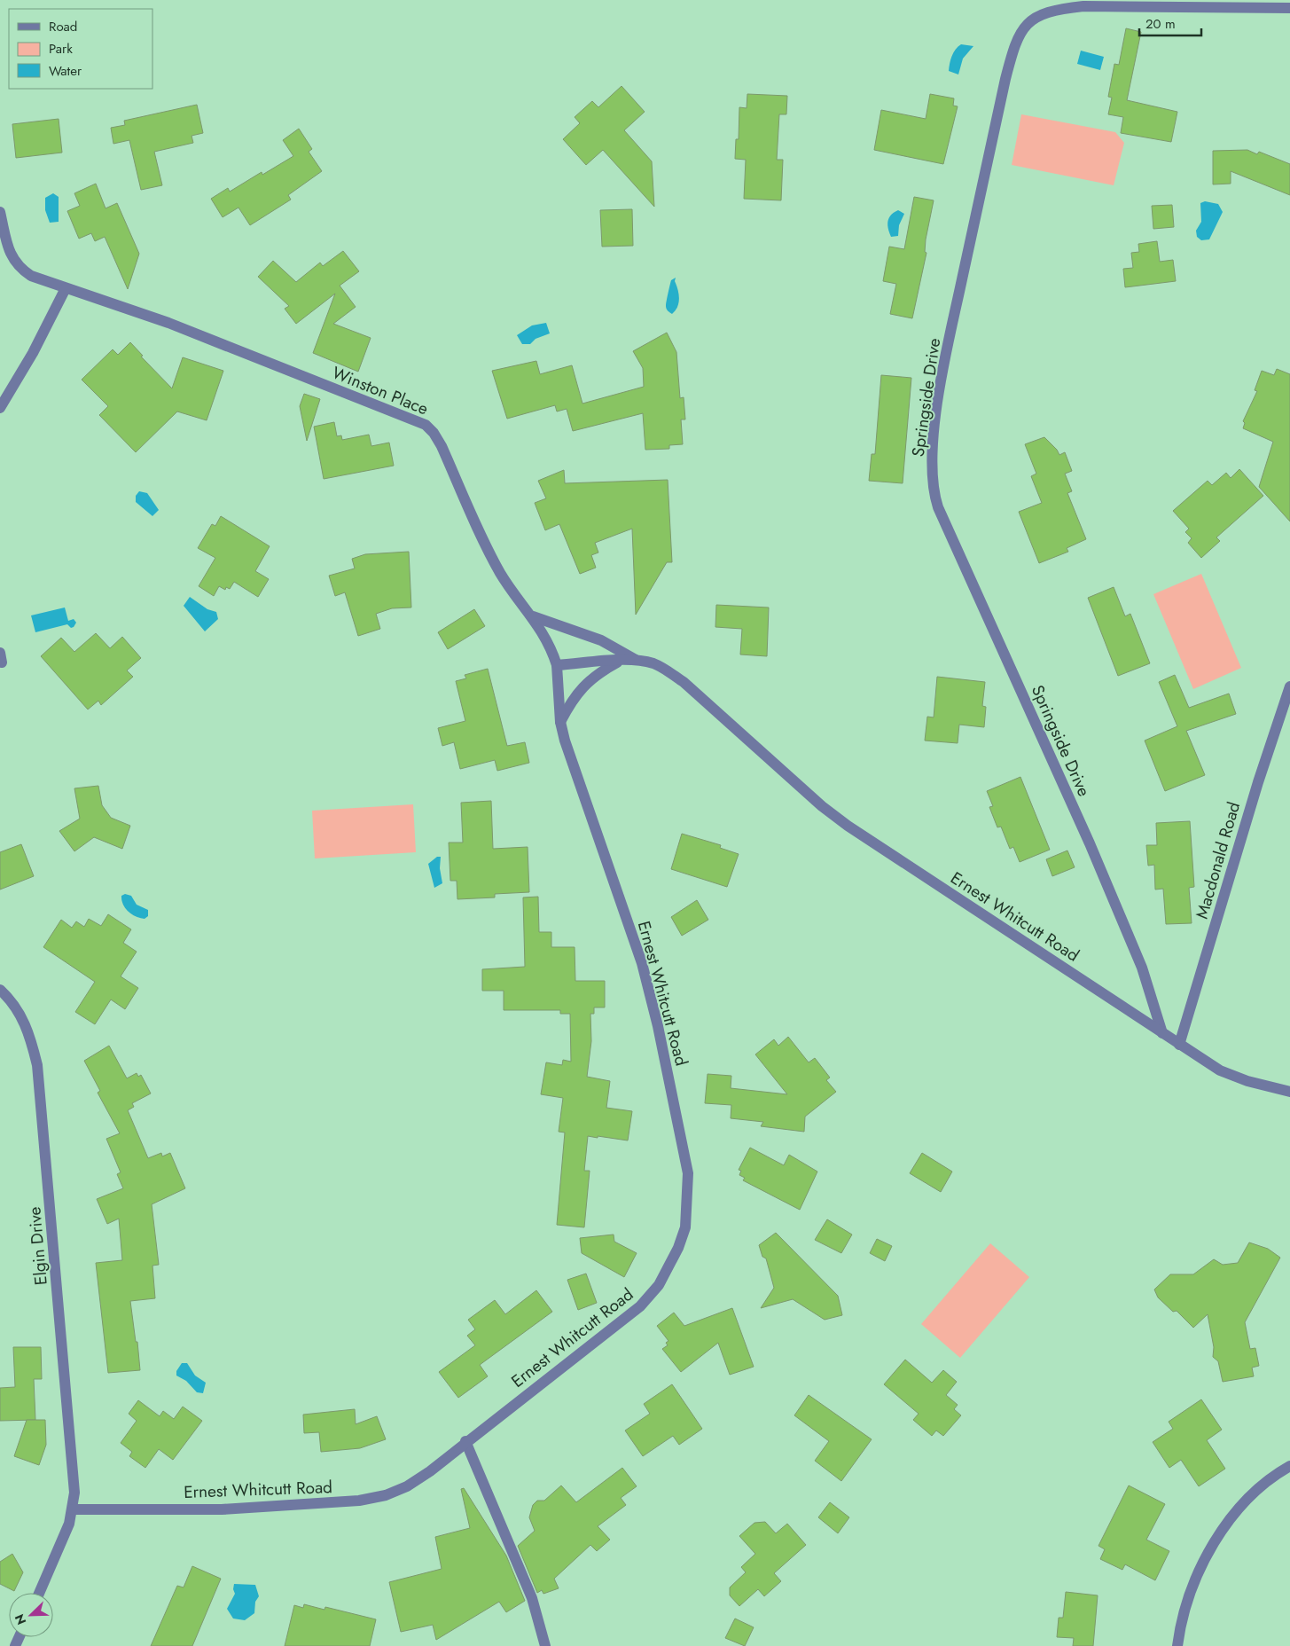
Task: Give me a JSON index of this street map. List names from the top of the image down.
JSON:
{
  "streets": {
    "street": [
      "Winston Place",
      "Springside Drive",
      "Macdonald Road",
      "Ernest Whitcutt Road",
      "Elgin Drive"
    ]
  },
  "crossings": [
    ["Winston Place", "Ernest Whitcutt Road"],
    ["Springside Drive", "Ernest Whitcutt Road"],
    ["Macdonald Road", "Ernest Whitcutt Road"],
    ["Ernest Whitcutt Road", "Elgin Drive"]
  ],
  "legend": ["Road", "Park", "Water"],
  "scale_bar": "20 m",
  "north": "bottom left"
}
